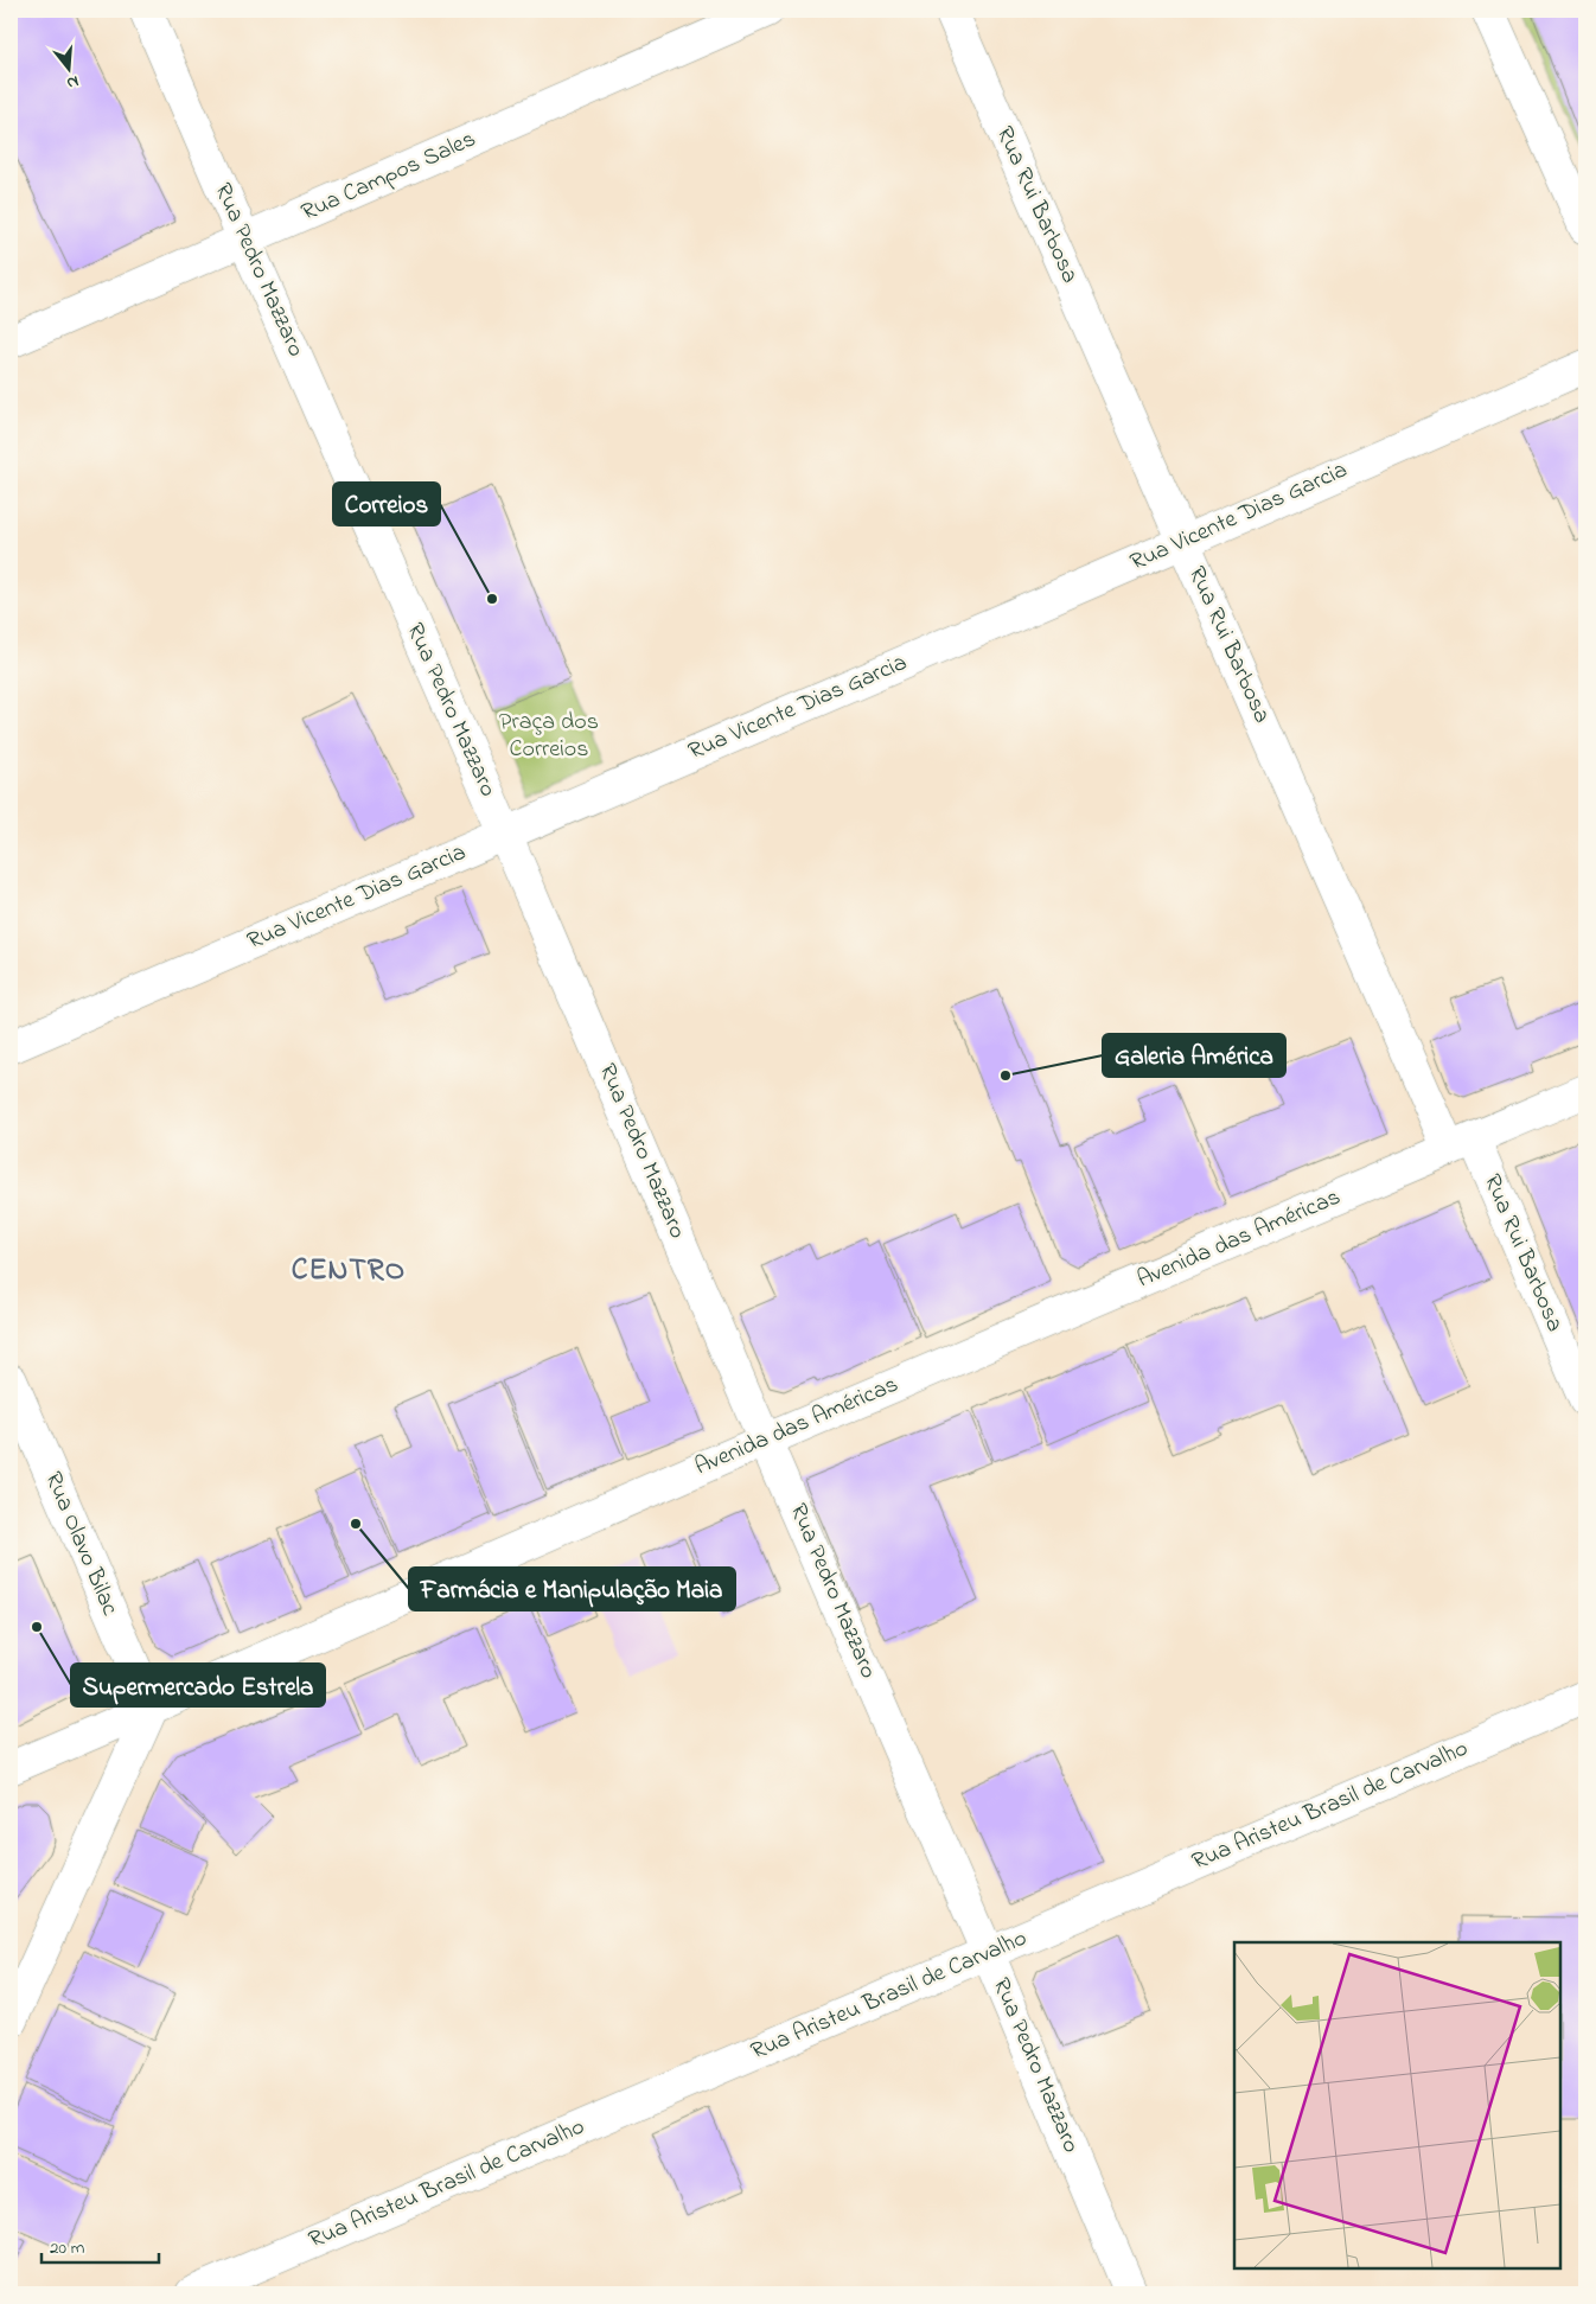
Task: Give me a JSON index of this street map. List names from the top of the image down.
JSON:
{
  "streets": {
    "street": [
      "Rua Campos Sales",
      "Rua Rui Barbosa",
      "Rua Pedro Mazzaro",
      "Rua Vicente Dias Garcia",
      "Avenida das Américas",
      "Rua Olavo Bilac",
      "Rua Aristeu Brasil de Carvalho"
    ]
  },
  "crossings": [
    ["Rua Campos Sales", "Rua Pedro Mazzaro"],
    ["Rua Rui Barbosa", "Rua Vicente Dias Garcia"],
    ["Rua Rui Barbosa", "Avenida das Américas"],
    ["Rua Pedro Mazzaro", "Rua Vicente Dias Garcia"],
    ["Rua Pedro Mazzaro", "Avenida das Américas"],
    ["Rua Pedro Mazzaro", "Rua Aristeu Brasil de Carvalho"],
    ["Avenida das Américas", "Rua Olavo Bilac"]
  ],
  "districts": ["CENTRO"],
  "parks": ["Praça dos Correios"],
  "places": [
    "Correios",
    "Galeria América",
    "Farmácia e Manipulação Maia",
    "Supermercado Estrela"
  ],
  "scale_bar": "20 m",
  "north": "bottom"
}
